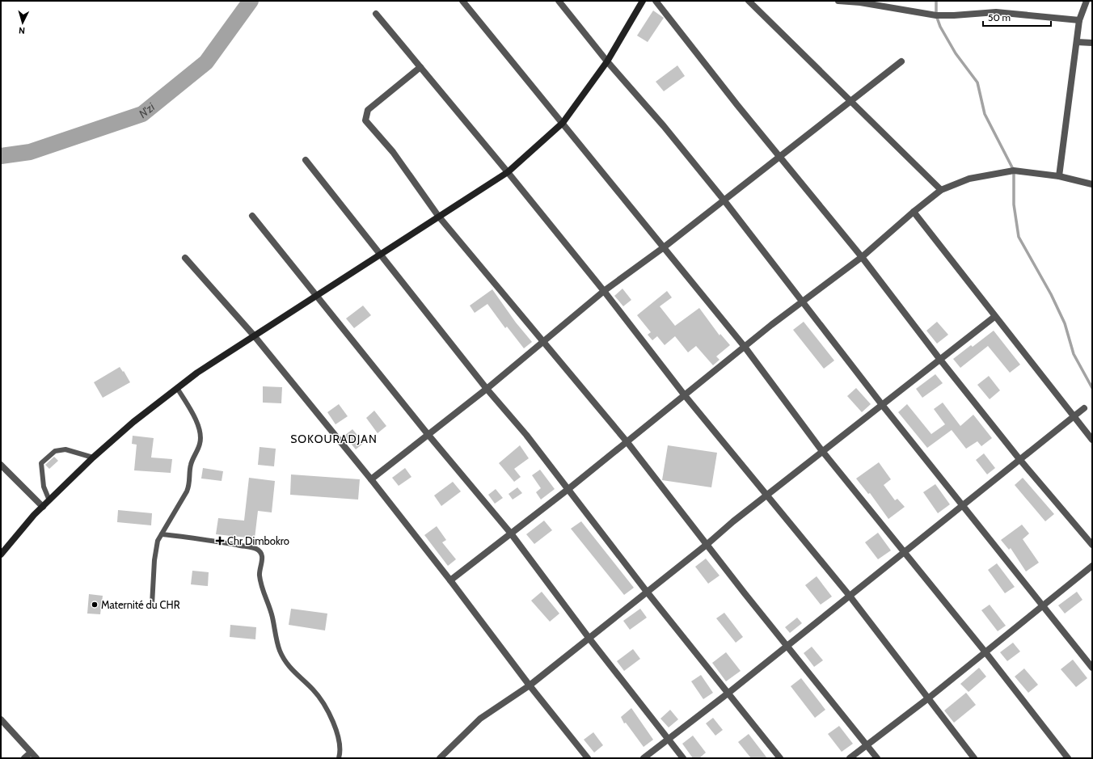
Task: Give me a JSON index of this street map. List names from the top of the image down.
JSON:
{
  "districts": ["SOKOURADJAN"],
  "water": ["N'zi"],
  "places": {
    "health": ["Chr Dimbokro"],
    "other": ["Maternité du CHR"]
  },
  "scale_bar": "50 m",
  "north": "bottom"
}
